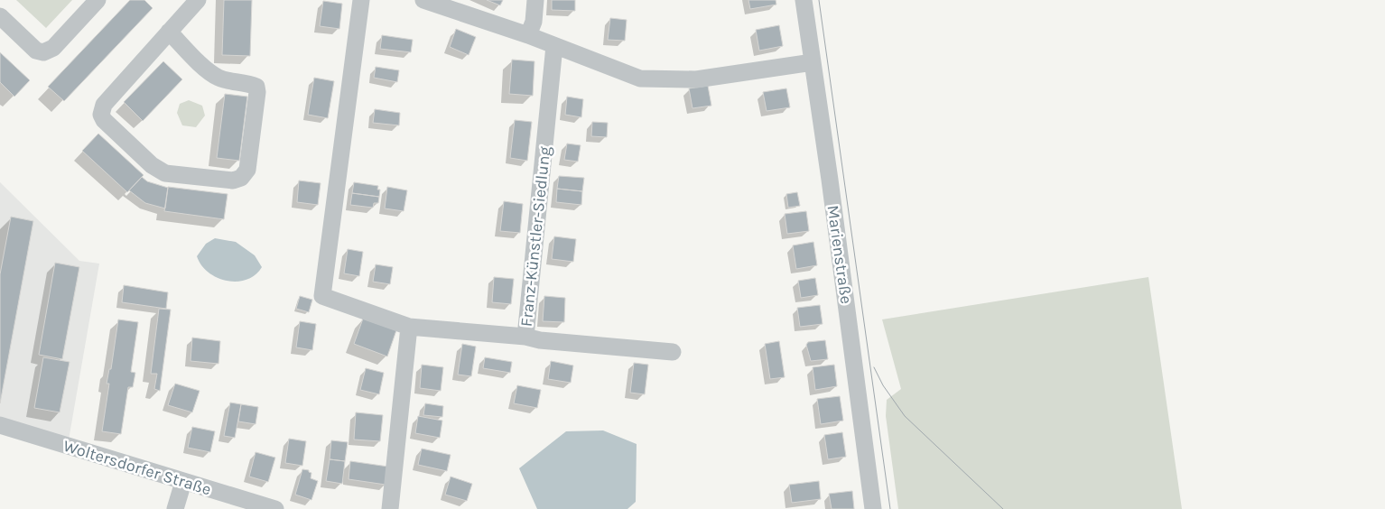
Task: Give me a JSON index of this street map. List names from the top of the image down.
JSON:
{
  "streets": {
    "street": ["Franz-Künstler-Siedlung", "Marienstraße", "Woltersdorfer Straße"]
  }
}
